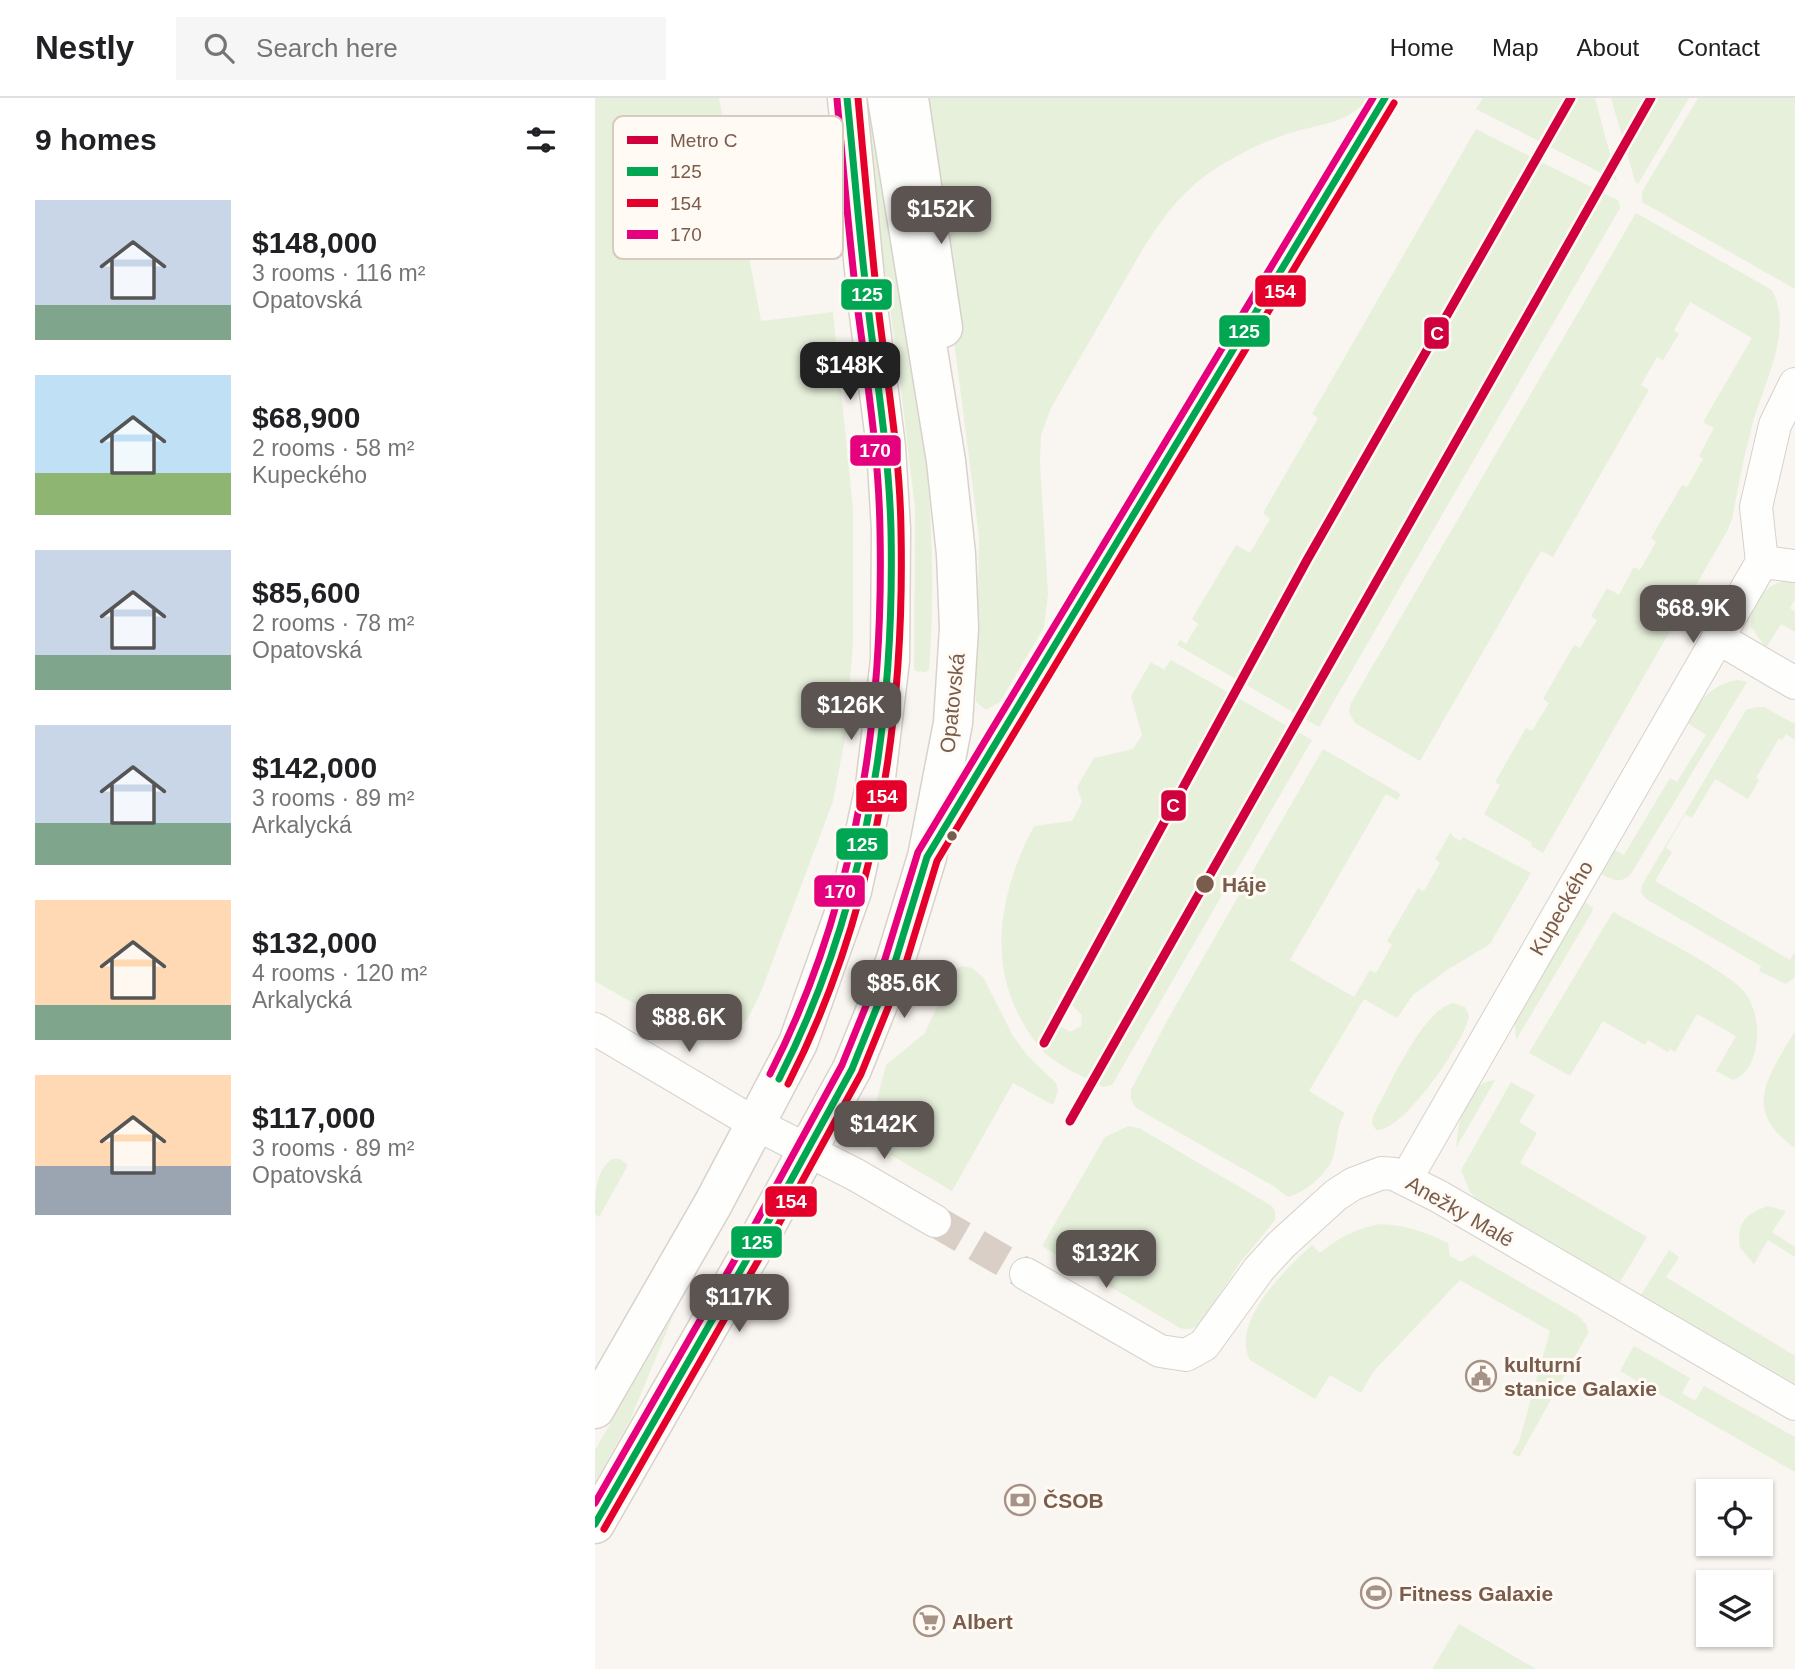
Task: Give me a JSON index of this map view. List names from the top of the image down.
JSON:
{
  "streets": {
    "main road": ["Opatovská"],
    "street": ["Kupeckého", "Anežky Malé"]
  },
  "crossings": [
    ["Kupeckého", "Anežky Malé"]
  ],
  "places": {
    "other": ["Háje"],
    "public building": ["kulturní stanice Galaxie"],
    "bank": ["ČSOB"],
    "sports": ["Fitness Galaxie"],
    "supermarket": ["Albert"]
  },
  "lines": [
    "metro line C",
    "transit line 125",
    "transit line 154",
    "transit line 170"
  ],
  "legend": [
    "Metro C",
    "125",
    "154",
    "170"
  ],
  "page": {
    "header": "Nestly",
    "search": "Search here",
    "nav": [
      "Home",
      "Map",
      "About",
      "Contact"
    ],
    "heading": "9 homes",
    "list": [
      {
        "name": "$148,000",
        "note": "3 rooms · 116 m² · Opatovská"
      },
      {
        "name": "$68,900",
        "note": "2 rooms · 58 m² · Kupeckého"
      },
      {
        "name": "$85,600",
        "note": "2 rooms · 78 m² · Opatovská"
      },
      {
        "name": "$142,000",
        "note": "3 rooms · 89 m² · Arkalycká"
      },
      {
        "name": "$132,000",
        "note": "4 rooms · 120 m² · Arkalycká"
      },
      {
        "name": "$117,000",
        "note": "3 rooms · 89 m² · Opatovská"
      }
    ],
    "price": [
      "$152K",
      "$148K",
      "$68.9K",
      "$126K",
      "$85.6K",
      "$88.6K",
      "$142K",
      "$132K",
      "$117K"
    ]
  }
}
